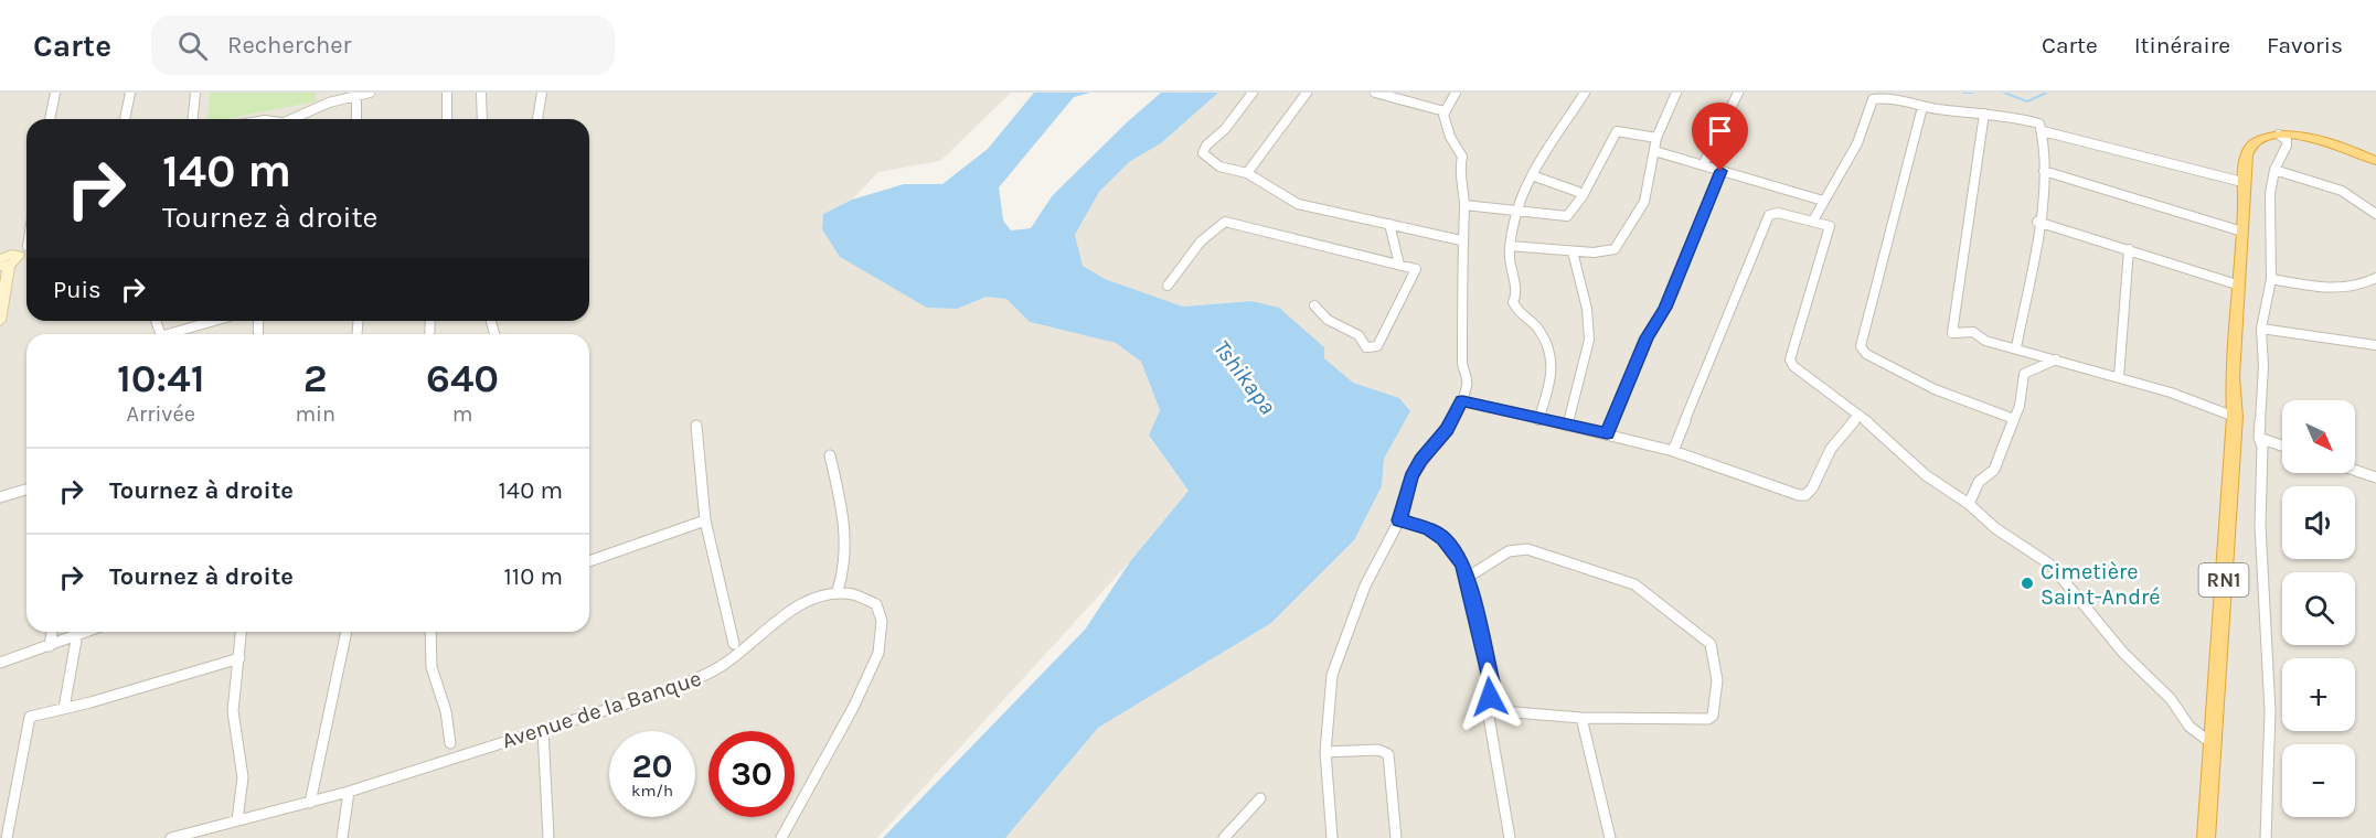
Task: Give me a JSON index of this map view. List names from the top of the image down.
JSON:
{
  "streets": {
    "highway": ["RN1"],
    "street": ["Avenue de la Banque"]
  },
  "water": ["Tshikapa"],
  "places": ["Cimetière Saint-André"],
  "north": "bottom right",
  "page": {
    "header": "Carte",
    "search": "Rechercher",
    "nav": ["Carte", "Itinéraire", "Favoris"],
    "turn": ["140 m", "Tournez à droite"],
    "then": "Puis",
    "eta": [
      "10:41",
      "Arrivée",
      "2",
      "min",
      "640",
      "m"
    ],
    "map_buttons": ["+", "−"],
    "list": [
      {
        "name": "Tournez à droite",
        "value": "140 m"
      },
      {
        "name": "Tournez à droite",
        "value": "110 m"
      }
    ],
    "speed": "20 km/h",
    "limit": "30"
  }
}
